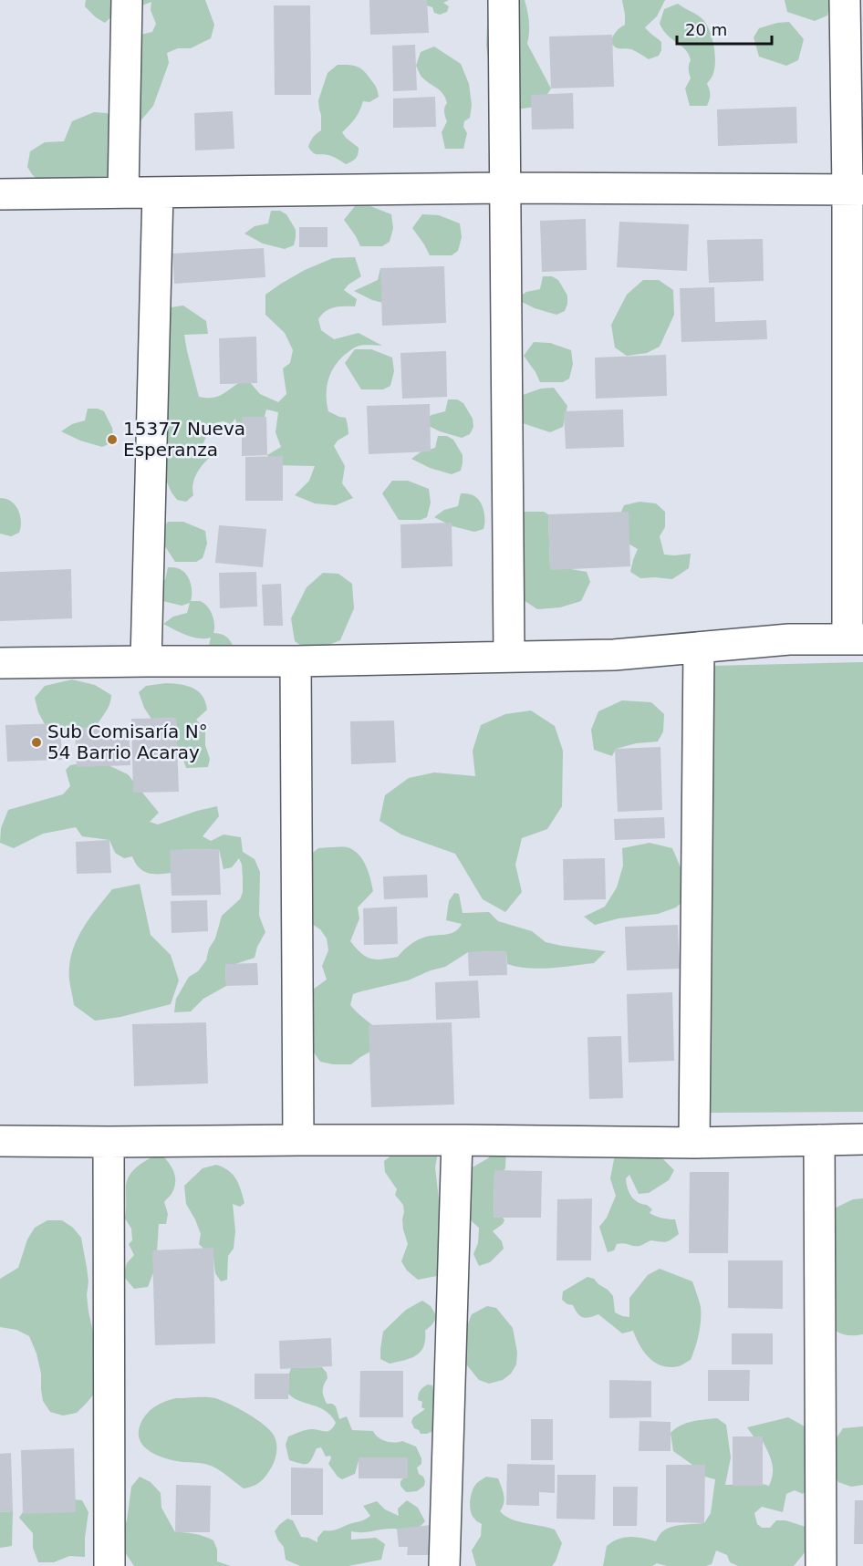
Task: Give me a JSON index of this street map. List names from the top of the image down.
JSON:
{
  "places": ["15377 Nueva Esperanza", "Sub Comisaría N° 54 Barrio Acaray"],
  "scale_bar": "20 m"
}
